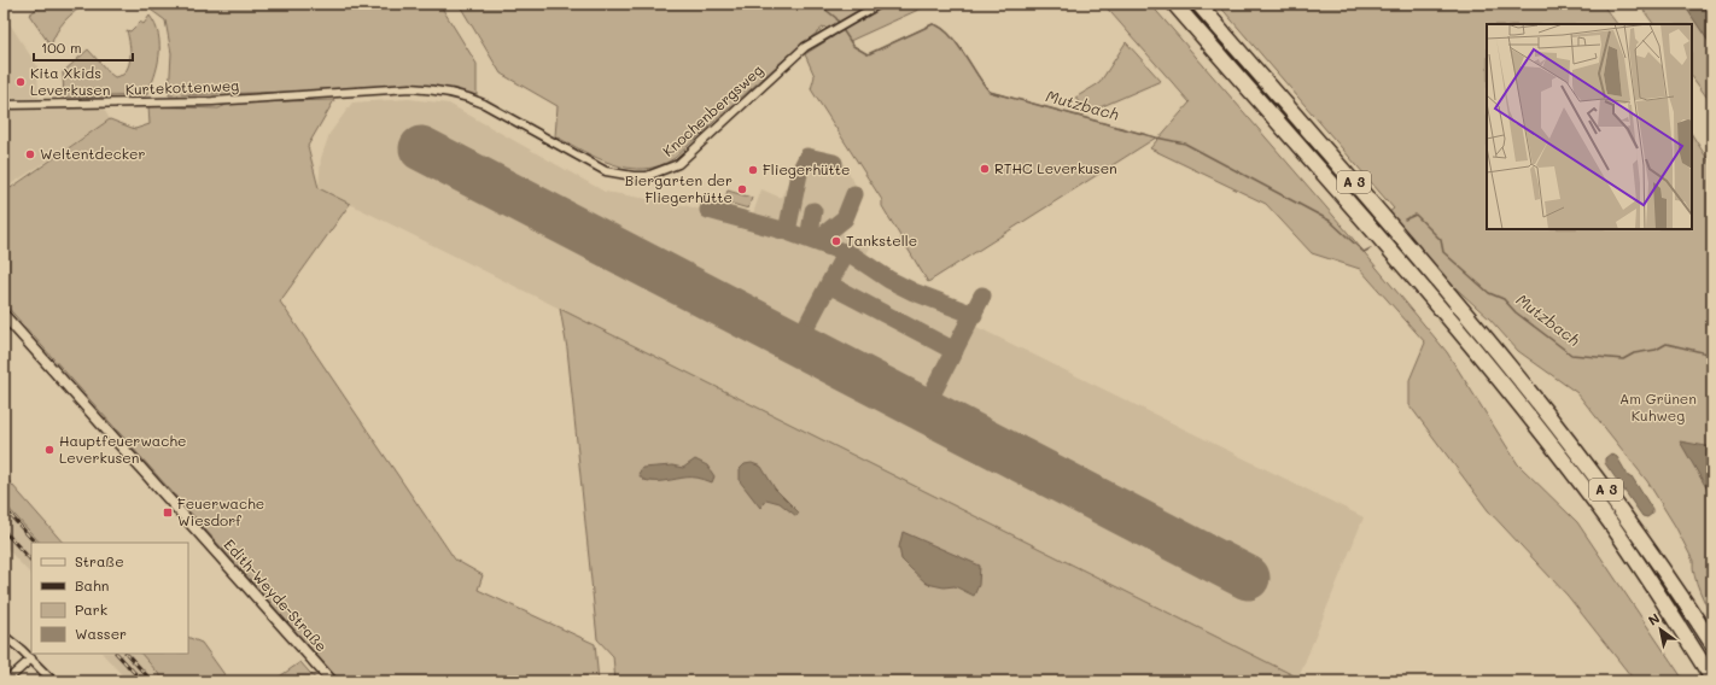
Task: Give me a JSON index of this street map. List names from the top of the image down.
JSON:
{
  "streets": {
    "highway": ["A 3"],
    "street": ["Kurtekottenweg", "Knochenbergsweg", "Edith-Weyde-Straße"]
  },
  "crossings": [
    ["Kurtekottenweg", "Knochenbergsweg"]
  ],
  "water": ["Mutzbach"],
  "parks": ["Am Grünen Kuhweg"],
  "places": {
    "other": [
      "Kita Xkids Leverkusen",
      "Weltentdecker",
      "RTHC Leverkusen",
      "Fliegerhütte",
      "Biergarten der Fliegerhütte",
      "Tankstelle",
      "Hauptfeuerwache Leverkusen"
    ],
    "transit": ["Feuerwache Wiesdorf"]
  },
  "legend": [
    "Straße",
    "Bahn",
    "Park",
    "Wasser"
  ],
  "scale_bar": "100 m",
  "north": "top left"
}
